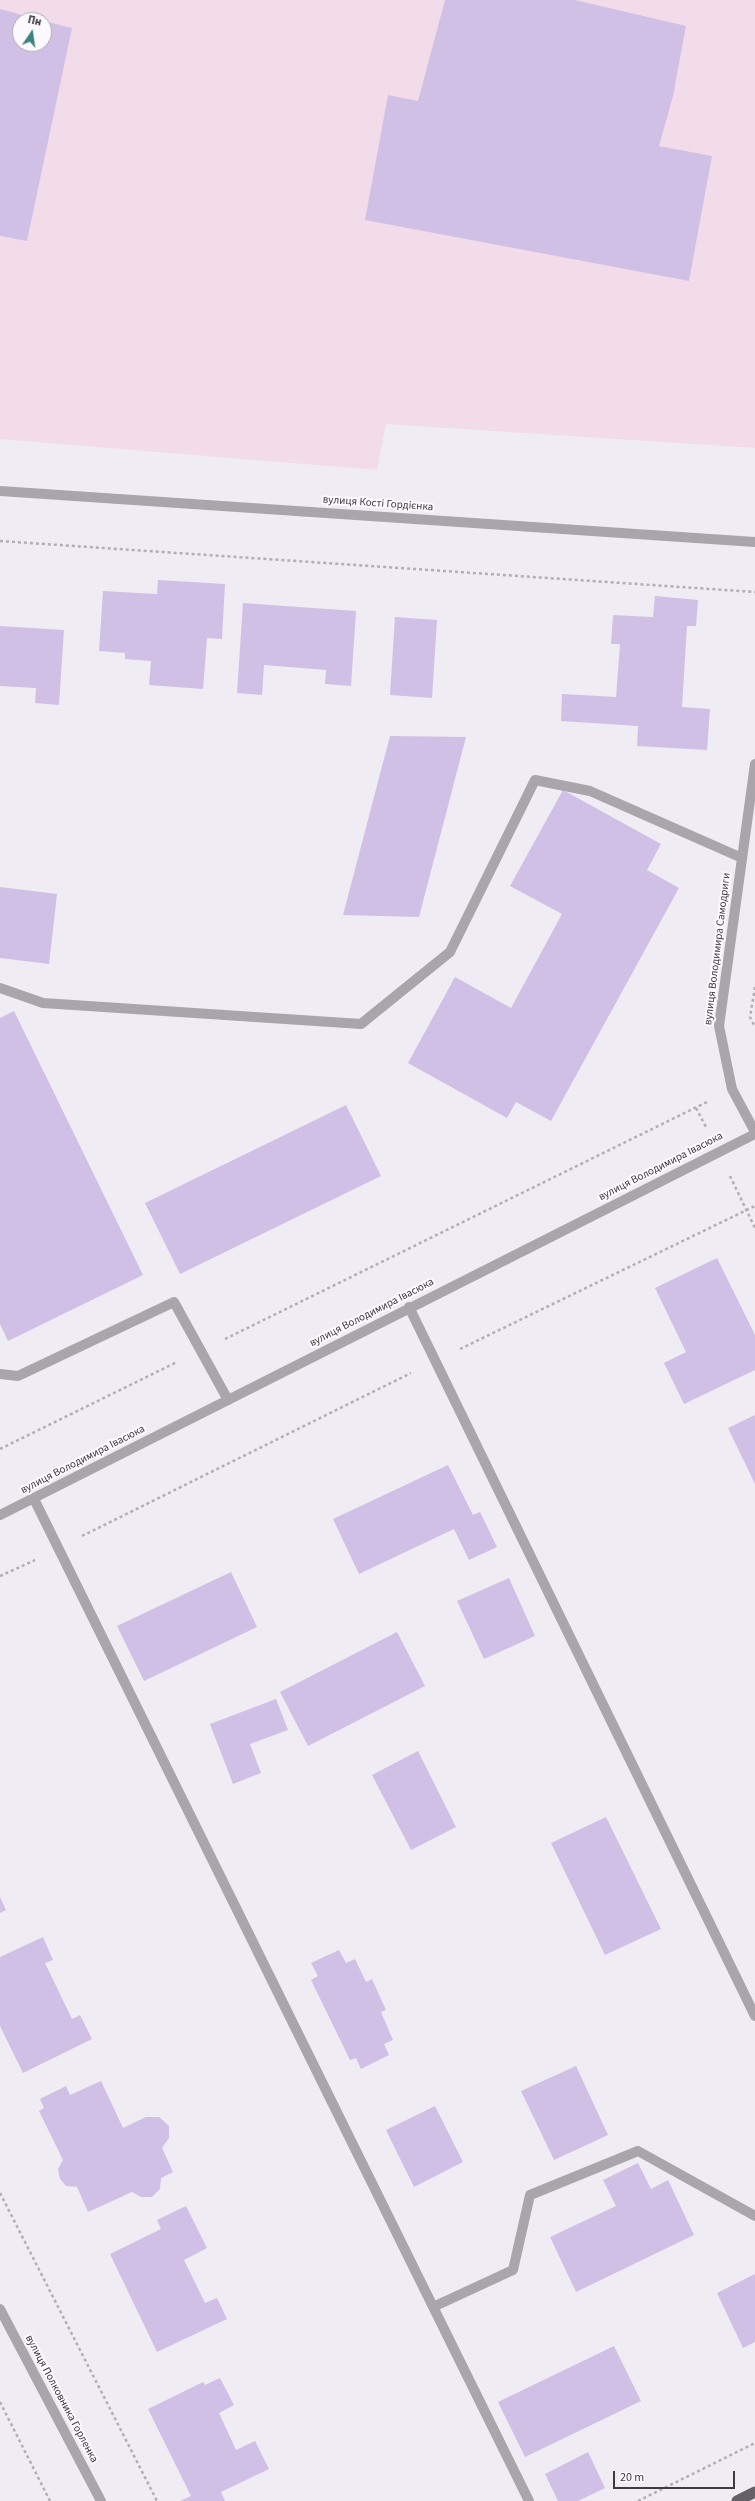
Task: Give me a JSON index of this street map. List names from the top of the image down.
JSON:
{
  "streets": {
    "street": [
      "вулиця Кості Гордієнка",
      "вулиця Володимира Самодриги",
      "вулиця Володимира Івасюка",
      "вулиця Полковника Горленка"
    ]
  },
  "crossings": [
    ["вулиця Володимира Самодриги", "вулиця Володимира Івасюка"]
  ],
  "scale_bar": "20 m",
  "north": "top"
}
